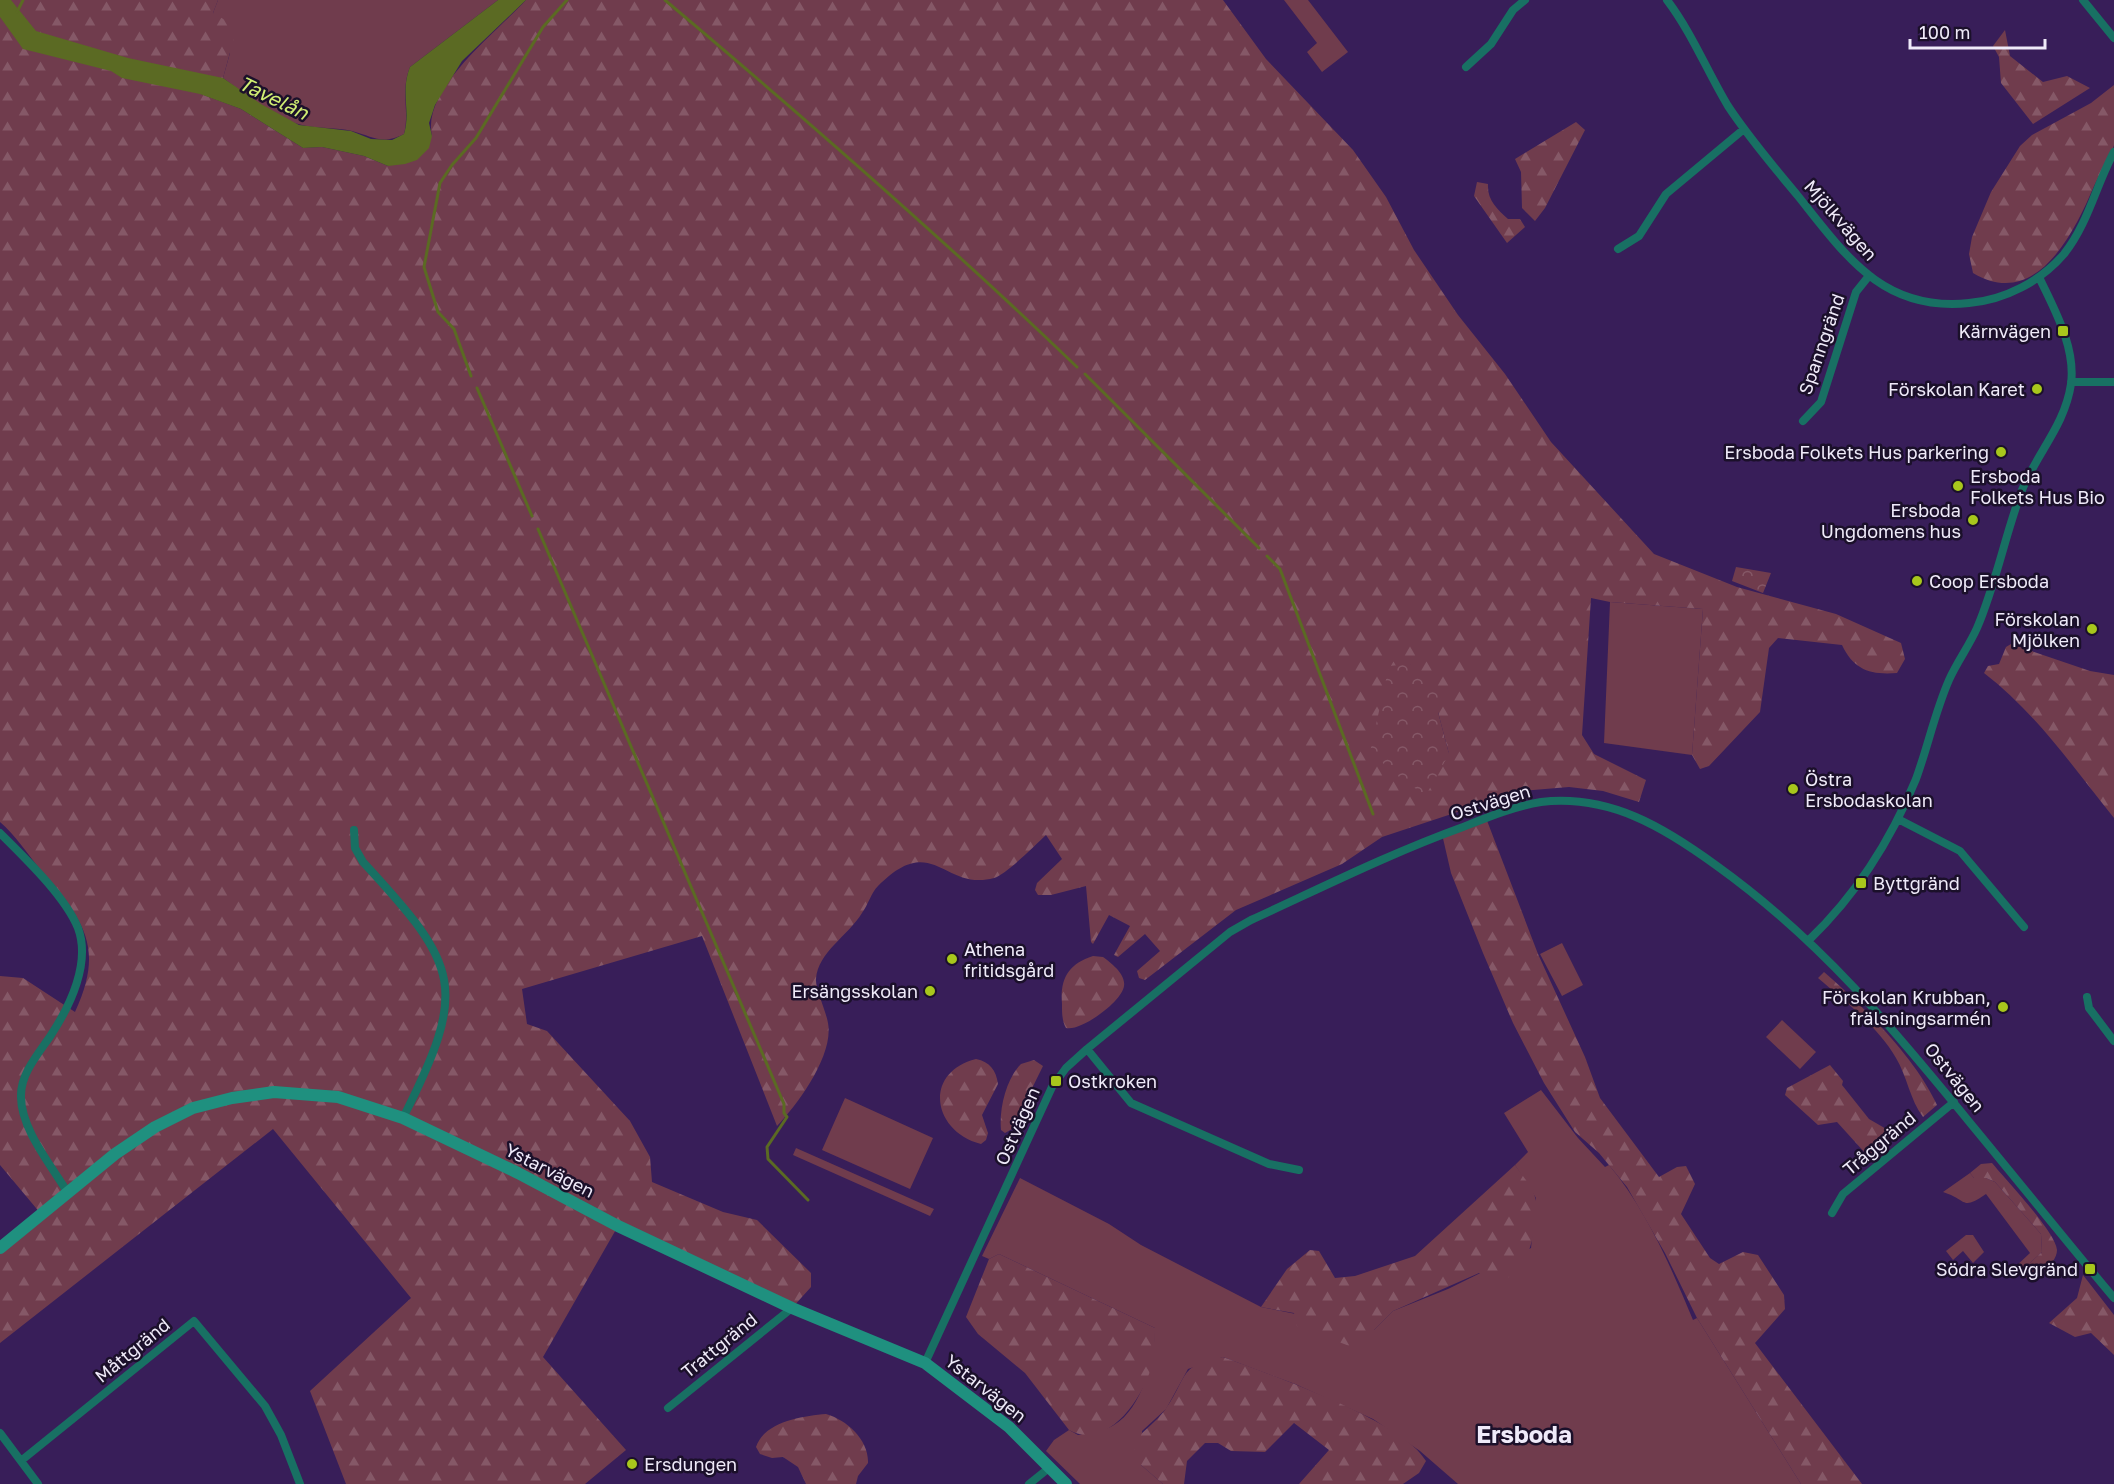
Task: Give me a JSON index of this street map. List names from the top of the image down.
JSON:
{
  "streets": {
    "street": [
      "Mjölkvägen",
      "Spanngränd",
      "Ostvägen",
      "Tråggränd",
      "Ystarvägen",
      "Trattgränd",
      "Måttgränd"
    ]
  },
  "crossings": [
    ["Mjölkvägen", "Spanngränd"],
    ["Ostvägen", "Tråggränd"],
    ["Ostvägen", "Ystarvägen"],
    ["Ystarvägen", "Trattgränd"]
  ],
  "districts": ["Ersboda"],
  "water": ["Tavelån"],
  "places": {
    "transit": [
      "Kärnvägen",
      "Byttgränd",
      "Ostkroken",
      "Södra Slevgränd"
    ],
    "other": [
      "Förskolan Karet",
      "Ersboda Folkets Hus parkering",
      "Ersboda Folkets Hus Bio",
      "Ersboda Ungdomens hus",
      "Coop Ersboda",
      "Förskolan Mjölken",
      "Östra Ersbodaskolan",
      "Athena fritidsgård",
      "Ersängsskolan",
      "Förskolan Krubban, frälsningsarmén",
      "Ersdungen"
    ]
  },
  "scale_bar": "100 m"
}
